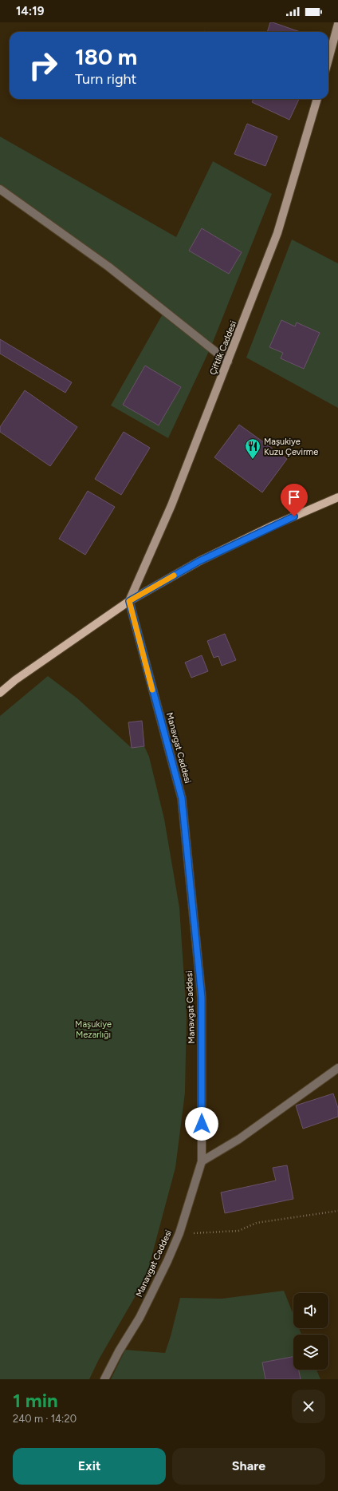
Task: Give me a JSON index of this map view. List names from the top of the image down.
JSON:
{
  "streets": {
    "street": ["Çiftlik Caddesi", "Manavgat Caddesi"]
  },
  "crossings": [
    ["Çiftlik Caddesi", "Manavgat Caddesi"]
  ],
  "parks": ["Maşukiye Mezarlığı"],
  "places": {
    "restaurant": ["Maşukiye Kuzu Çevirme"]
  },
  "page": {
    "status": "14:19",
    "turn": ["180 m", "Turn right"],
    "heading": ["1 min", "240 m · 14:20"],
    "buttons": ["Exit", "Share"]
  }
}
